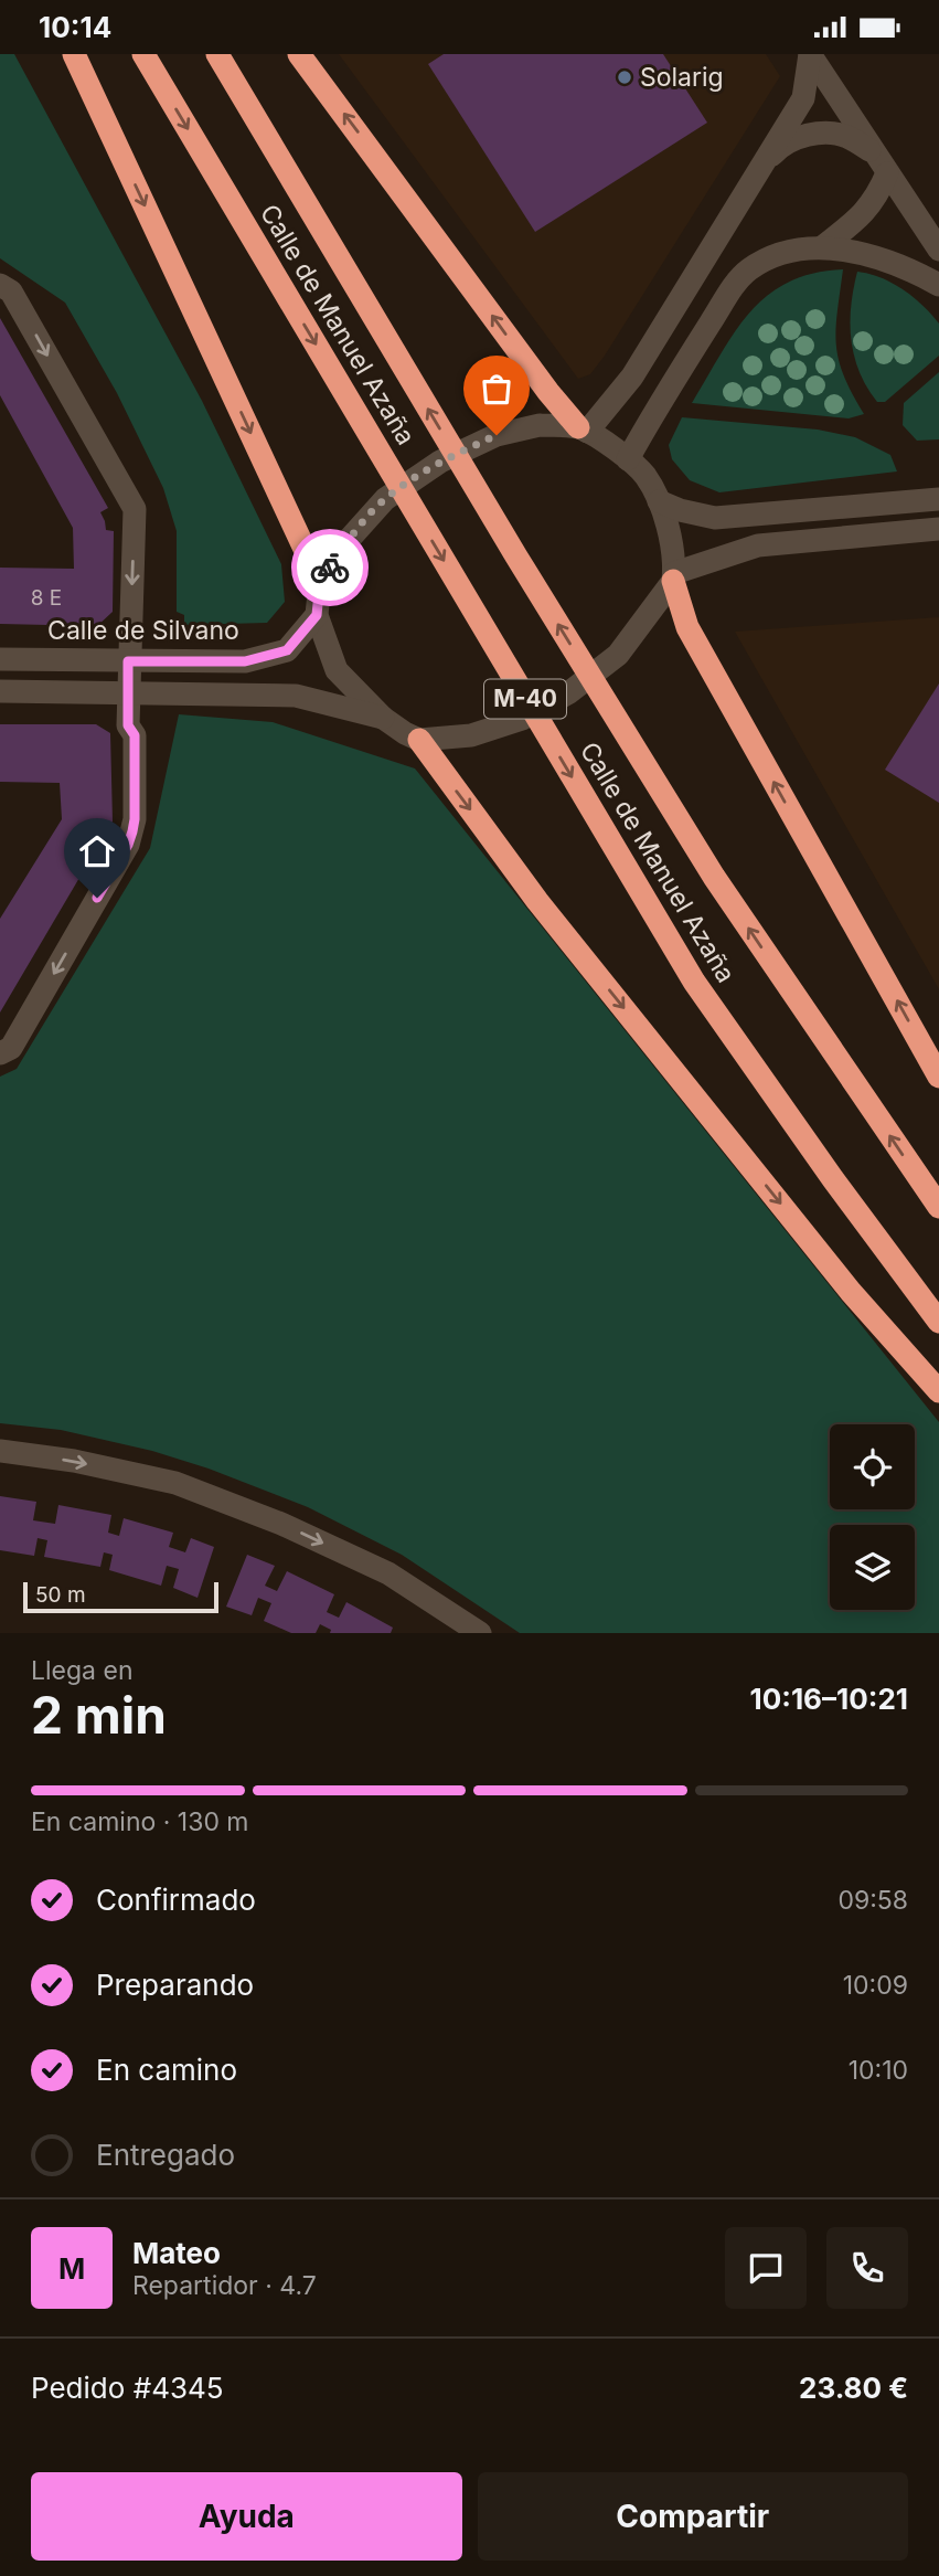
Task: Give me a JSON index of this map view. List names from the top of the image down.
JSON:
{
  "streets": {
    "highway": ["Calle de Manuel Azaña", "M-40"],
    "street": ["Calle de Silvano"]
  },
  "places": ["Solarig"],
  "house_numbers": ["8 E"],
  "scale_bar": "50 m",
  "page": {
    "status": "10:14",
    "scale": "50 m",
    "heading": ["2 min", "Llega en", "10:16–10:21"],
    "panel": [
      "Mateo",
      "Repartidor · 4.7",
      "Pedido #4345",
      "23.80 €"
    ],
    "bar": "En camino · 130 m",
    "list": [
      ["Confirmado", "09:58"],
      ["Preparando", "10:09"],
      ["En camino", "10:10"],
      "Entregado"
    ],
    "round": "M",
    "buttons": ["Ayuda", "Compartir"]
  }
}
